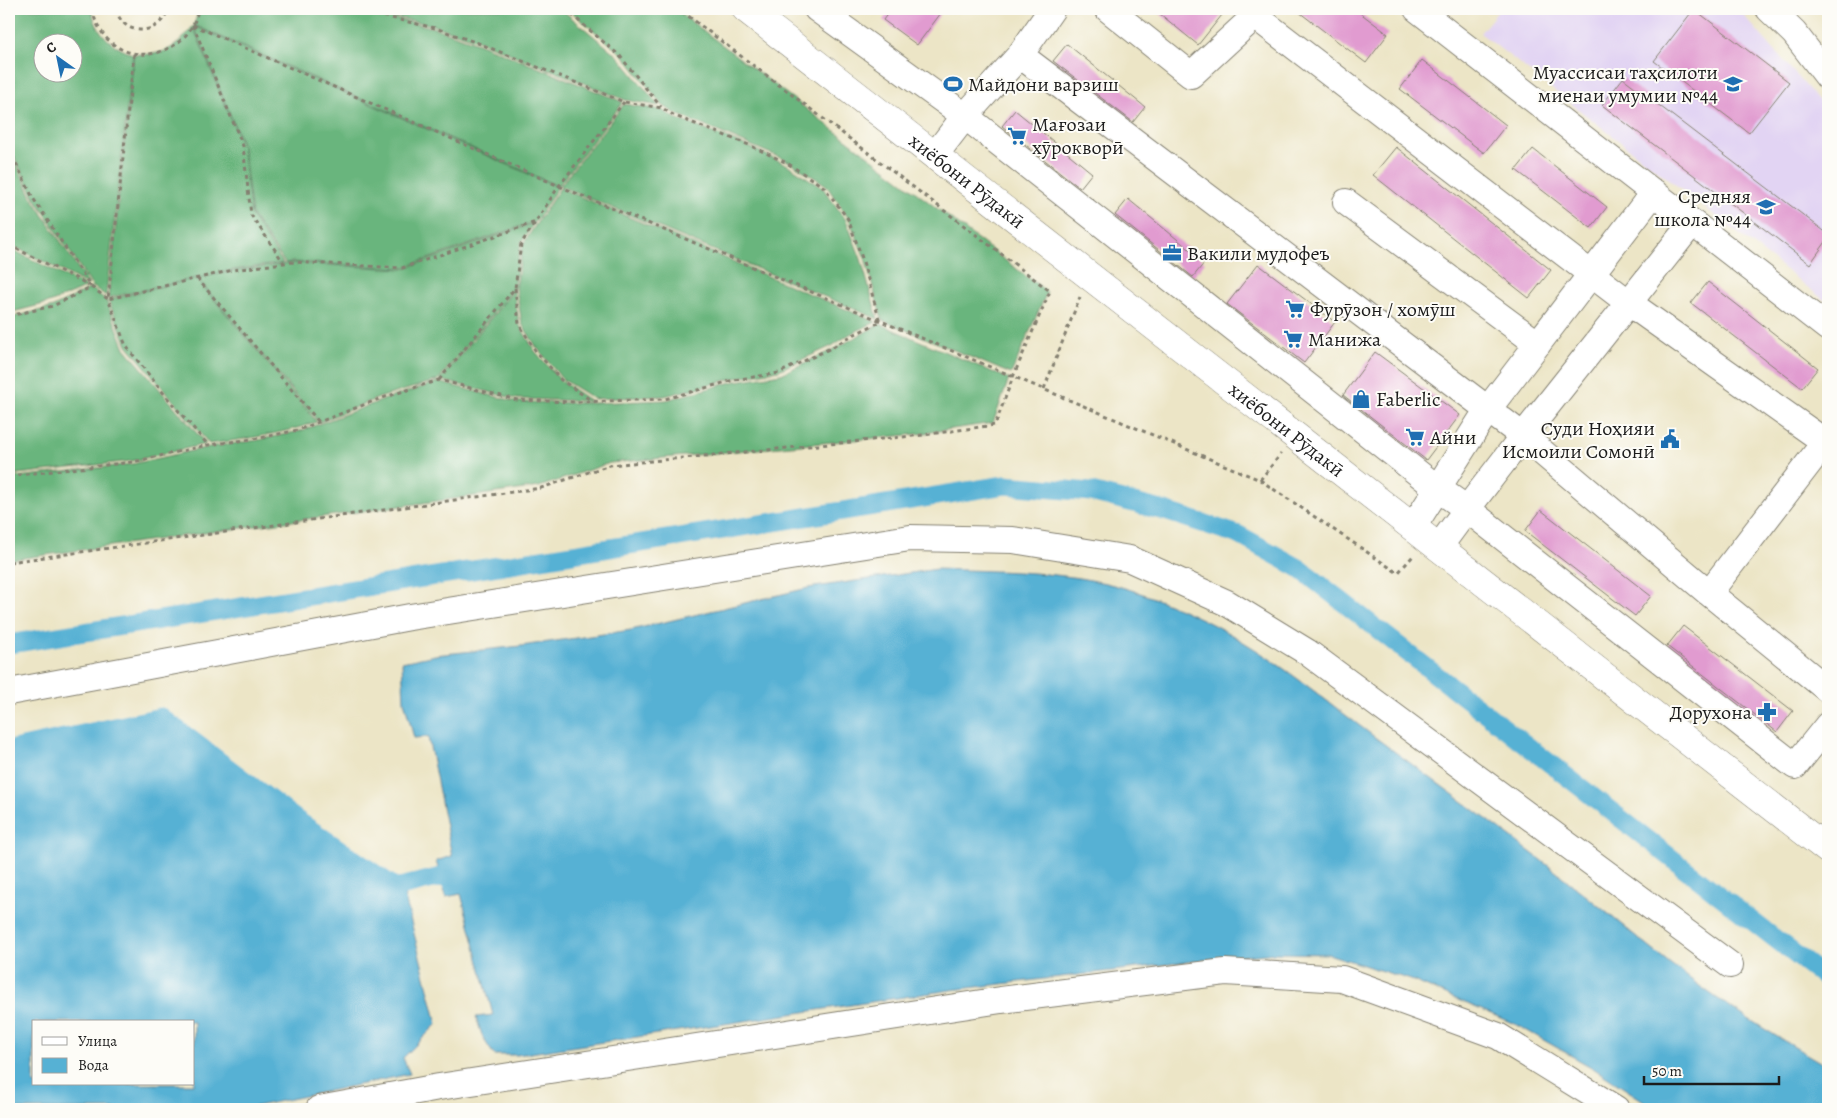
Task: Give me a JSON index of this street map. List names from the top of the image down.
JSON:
{
  "streets": {
    "highway": ["хиёбони Рӯдакӣ"]
  },
  "places": {
    "sports": ["Майдони варзиш"],
    "school or university": ["Муассисаи таҳсилоти миенаи умумии №44", "Средняя школа №44"],
    "supermarket": [
      "Мағозаи хӯрокворӣ",
      "Фурӯзон / хомӯш",
      "Манижа",
      "Айни"
    ],
    "office": ["Вакили мудофеъ"],
    "shop": ["Faberlic"],
    "public building": ["Суди Ноҳияи Исмоили Сомонӣ"],
    "pharmacy": ["Дорухона"]
  },
  "legend": ["Улица", "Вода"],
  "scale_bar": "50 m",
  "north": "top left"
}
